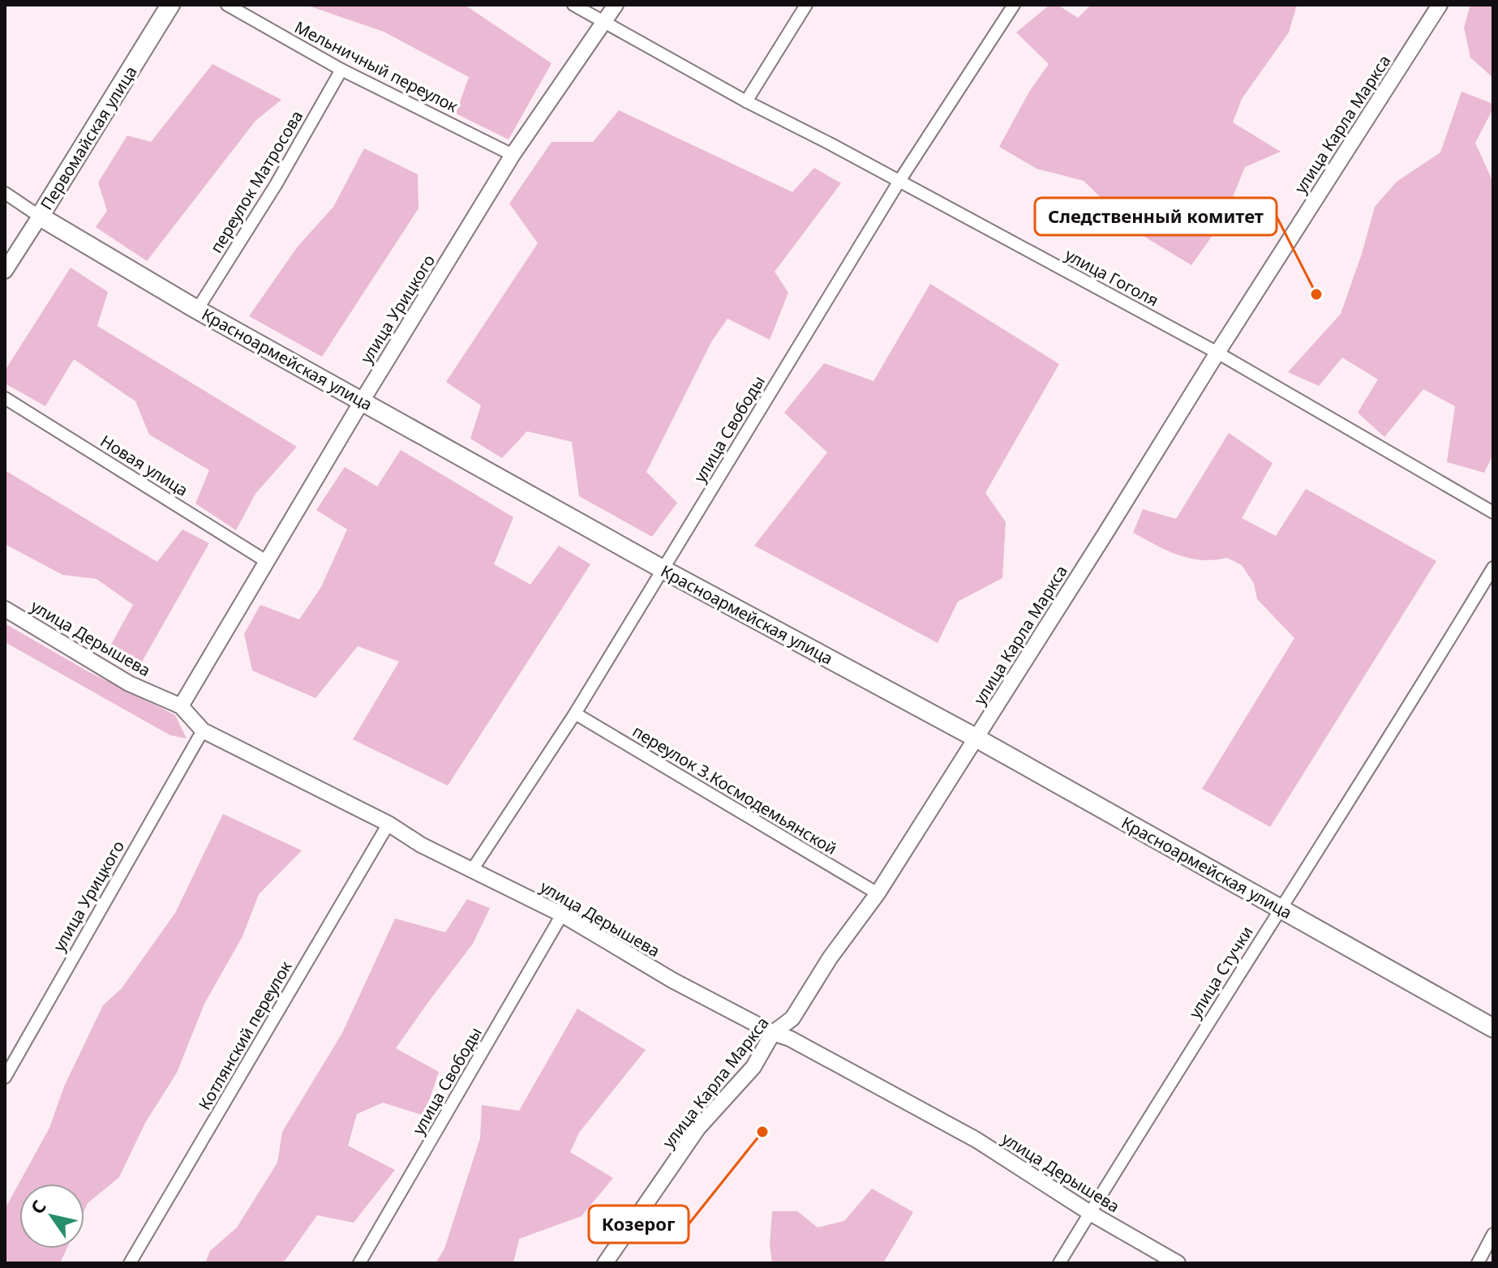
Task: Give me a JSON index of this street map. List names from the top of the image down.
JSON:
{
  "streets": {
    "main road": ["Первомайская улица", "Красноармейская улица"],
    "street": [
      "Мельничный переулок",
      "улица Карла Маркса",
      "переулок Матросова",
      "улица Гоголя",
      "улица Урицкого",
      "улица Свободы",
      "Новая улица",
      "улица Дерышева",
      "переулок З.Космодемьянской",
      "улица Стучки",
      "Котлянский переулок"
    ]
  },
  "crossings": [
    ["Мельничный переулок", "переулок Матросова"],
    ["Мельничный переулок", "улица Урицкого"],
    ["улица Карла Маркса", "улица Гоголя"],
    ["улица Карла Маркса", "Красноармейская улица"],
    ["улица Карла Маркса", "улица Дерышева"],
    ["улица Карла Маркса", "переулок З.Космодемьянской"],
    ["Первомайская улица", "Красноармейская улица"],
    ["переулок Матросова", "Красноармейская улица"],
    ["улица Гоголя", "улица Урицкого"],
    ["улица Гоголя", "улица Свободы"],
    ["улица Урицкого", "Красноармейская улица"],
    ["улица Урицкого", "Новая улица"],
    ["улица Урицкого", "улица Дерышева"],
    ["Красноармейская улица", "улица Свободы"],
    ["Красноармейская улица", "улица Стучки"],
    ["улица Свободы", "улица Дерышева"],
    ["улица Свободы", "переулок З.Космодемьянской"],
    ["улица Дерышева", "улица Стучки"],
    ["улица Дерышева", "Котлянский переулок"]
  ],
  "places": ["Следственный комитет", "Козерог"],
  "north": "top left"
}
